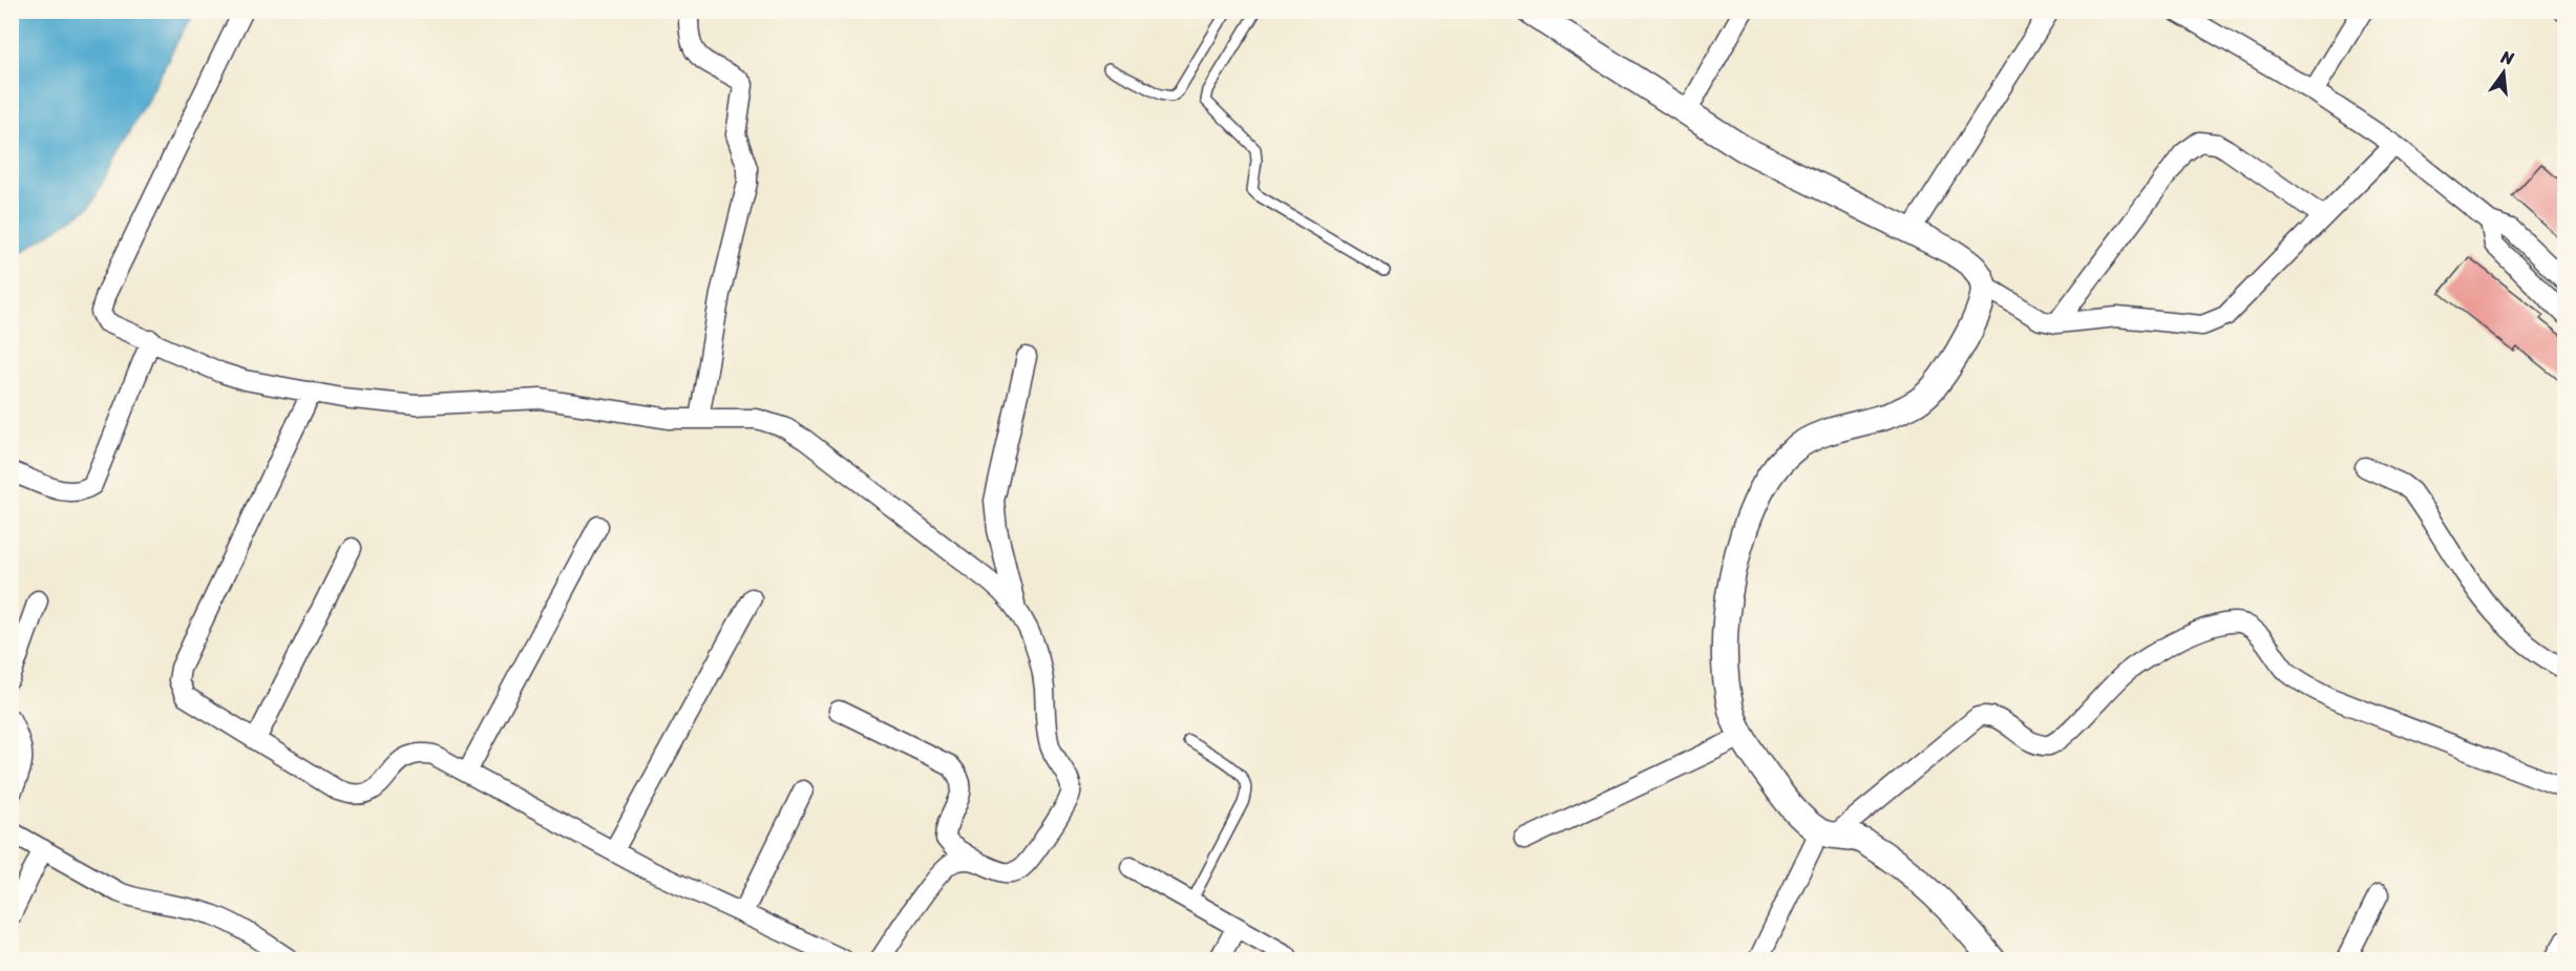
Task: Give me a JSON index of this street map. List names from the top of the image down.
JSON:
{
  "north": "top"
}
